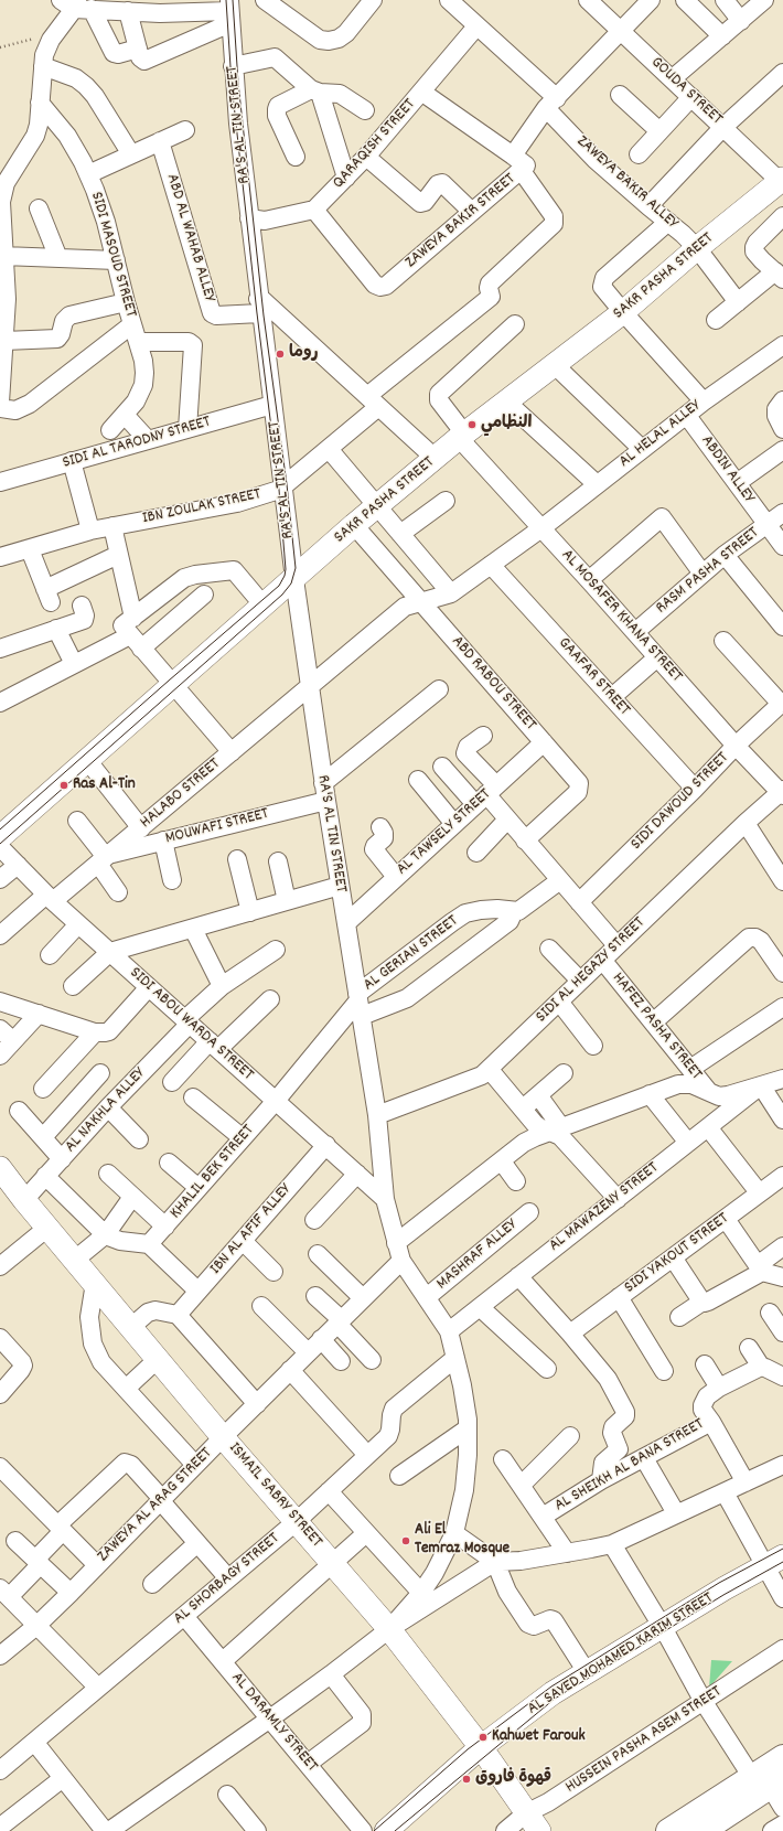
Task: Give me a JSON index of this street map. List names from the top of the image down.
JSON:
{
  "streets": {
    "main road": ["SAKR PASHA STREET", "ISMAIL SABRY STREET", "AL SAYED MOHAMED KARIM STREET"],
    "street": [
      "GOUDA STREET",
      "RA'S AL TIN STREET",
      "QARAQISH STREET",
      "ZAWEYA BAKIR ALLEY",
      "ZAWEYA BAKIR STREET",
      "ABD AL WAHAB ALLEY",
      "SIDI MASOUD STREET",
      "AL HELAL ALLEY",
      "SIDI AL TARODNY STREET",
      "ABDIN ALLEY",
      "IBN ZOULAK STREET",
      "RASM PASHA STREET",
      "AL MOSAFER KHANA STREET",
      "GAAFAR STREET",
      "ABD RABOU STREET",
      "HALABO STREET",
      "SIDI DAWOUD STREET",
      "MOUWAFI STREET",
      "AL TAWSELY STREET",
      "AL GERIAN STREET",
      "SIDI AL HEGAZY STREET",
      "SIDI ABOU WARDA STREET",
      "HAFEZ PASHA STREET",
      "AL NAKHLA ALLEY",
      "KHALIL BEK STREET",
      "AL MAWAZENY STREET",
      "IBN AL AFIF ALLEY",
      "SIDI YAKOUT STREET",
      "MASHRAF ALLEY",
      "AL SHEIKH AL BANA STREET",
      "ZAWEYA AL ARAG STREET",
      "AL SHORBAGY STREET",
      "AL DARAMLY STREET",
      "HUSSEIN PASHA ASEM STREET"
    ]
  },
  "crossings": [
    ["GOUDA STREET", "ZAWEYA BAKIR STREET"],
    ["GOUDA STREET", "SAKR PASHA STREET"],
    ["RA'S AL TIN STREET", "ABD AL WAHAB ALLEY"],
    ["RA'S AL TIN STREET", "SAKR PASHA STREET"],
    ["RA'S AL TIN STREET", "SIDI AL TARODNY STREET"],
    ["RA'S AL TIN STREET", "IBN ZOULAK STREET"],
    ["RA'S AL TIN STREET", "HALABO STREET"],
    ["RA'S AL TIN STREET", "MOUWAFI STREET"],
    ["RA'S AL TIN STREET", "AL TAWSELY STREET"],
    ["RA'S AL TIN STREET", "AL GERIAN STREET"],
    ["RA'S AL TIN STREET", "SIDI AL HEGAZY STREET"],
    ["RA'S AL TIN STREET", "SIDI ABOU WARDA STREET"],
    ["RA'S AL TIN STREET", "AL MAWAZENY STREET"],
    ["RA'S AL TIN STREET", "MASHRAF ALLEY"],
    ["RA'S AL TIN STREET", "ISMAIL SABRY STREET"],
    ["RA'S AL TIN STREET", "ZAWEYA AL ARAG STREET"],
    ["RA'S AL TIN STREET", "AL SHORBAGY STREET"],
    ["QARAQISH STREET", "ZAWEYA BAKIR ALLEY"],
    ["QARAQISH STREET", "ZAWEYA BAKIR STREET"],
    ["ZAWEYA BAKIR ALLEY", "ZAWEYA BAKIR STREET"],
    ["ZAWEYA BAKIR ALLEY", "SAKR PASHA STREET"],
    ["ZAWEYA BAKIR STREET", "IBN ZOULAK STREET"],
    ["SAKR PASHA STREET", "AL MOSAFER KHANA STREET"],
    ["SAKR PASHA STREET", "ABD RABOU STREET"],
    ["AL HELAL ALLEY", "ABDIN ALLEY"],
    ["AL HELAL ALLEY", "AL MOSAFER KHANA STREET"],
    ["AL HELAL ALLEY", "GAAFAR STREET"],
    ["AL HELAL ALLEY", "ABD RABOU STREET"],
    ["AL HELAL ALLEY", "HALABO STREET"],
    ["ABDIN ALLEY", "RASM PASHA STREET"],
    ["RASM PASHA STREET", "AL MOSAFER KHANA STREET"],
    ["AL MOSAFER KHANA STREET", "SIDI DAWOUD STREET"],
    ["AL MOSAFER KHANA STREET", "SIDI AL HEGAZY STREET"],
    ["GAAFAR STREET", "SIDI DAWOUD STREET"],
    ["ABD RABOU STREET", "HALABO STREET"],
    ["ABD RABOU STREET", "AL TAWSELY STREET"],
    ["HALABO STREET", "MOUWAFI STREET"],
    ["HALABO STREET", "SIDI ABOU WARDA STREET"],
    ["AL GERIAN STREET", "SIDI ABOU WARDA STREET"],
    ["AL GERIAN STREET", "KHALIL BEK STREET"],
    ["SIDI AL HEGAZY STREET", "HAFEZ PASHA STREET"],
    ["SIDI ABOU WARDA STREET", "AL NAKHLA ALLEY"],
    ["SIDI ABOU WARDA STREET", "KHALIL BEK STREET"],
    ["SIDI ABOU WARDA STREET", "IBN AL AFIF ALLEY"],
    ["AL NAKHLA ALLEY", "ISMAIL SABRY STREET"],
    ["ISMAIL SABRY STREET", "ZAWEYA AL ARAG STREET"],
    ["ISMAIL SABRY STREET", "AL SHORBAGY STREET"],
    ["ISMAIL SABRY STREET", "AL SAYED MOHAMED KARIM STREET"],
    ["ISMAIL SABRY STREET", "HUSSEIN PASHA ASEM STREET"],
    ["AL SHORBAGY STREET", "AL DARAMLY STREET"]
  ],
  "places": [
    "روما",
    "النظامي",
    "Ras Al-Tin",
    "Ali El Temraz Mosque",
    "Kahwet Farouk",
    "قهوة فاروق"
  ]
}
